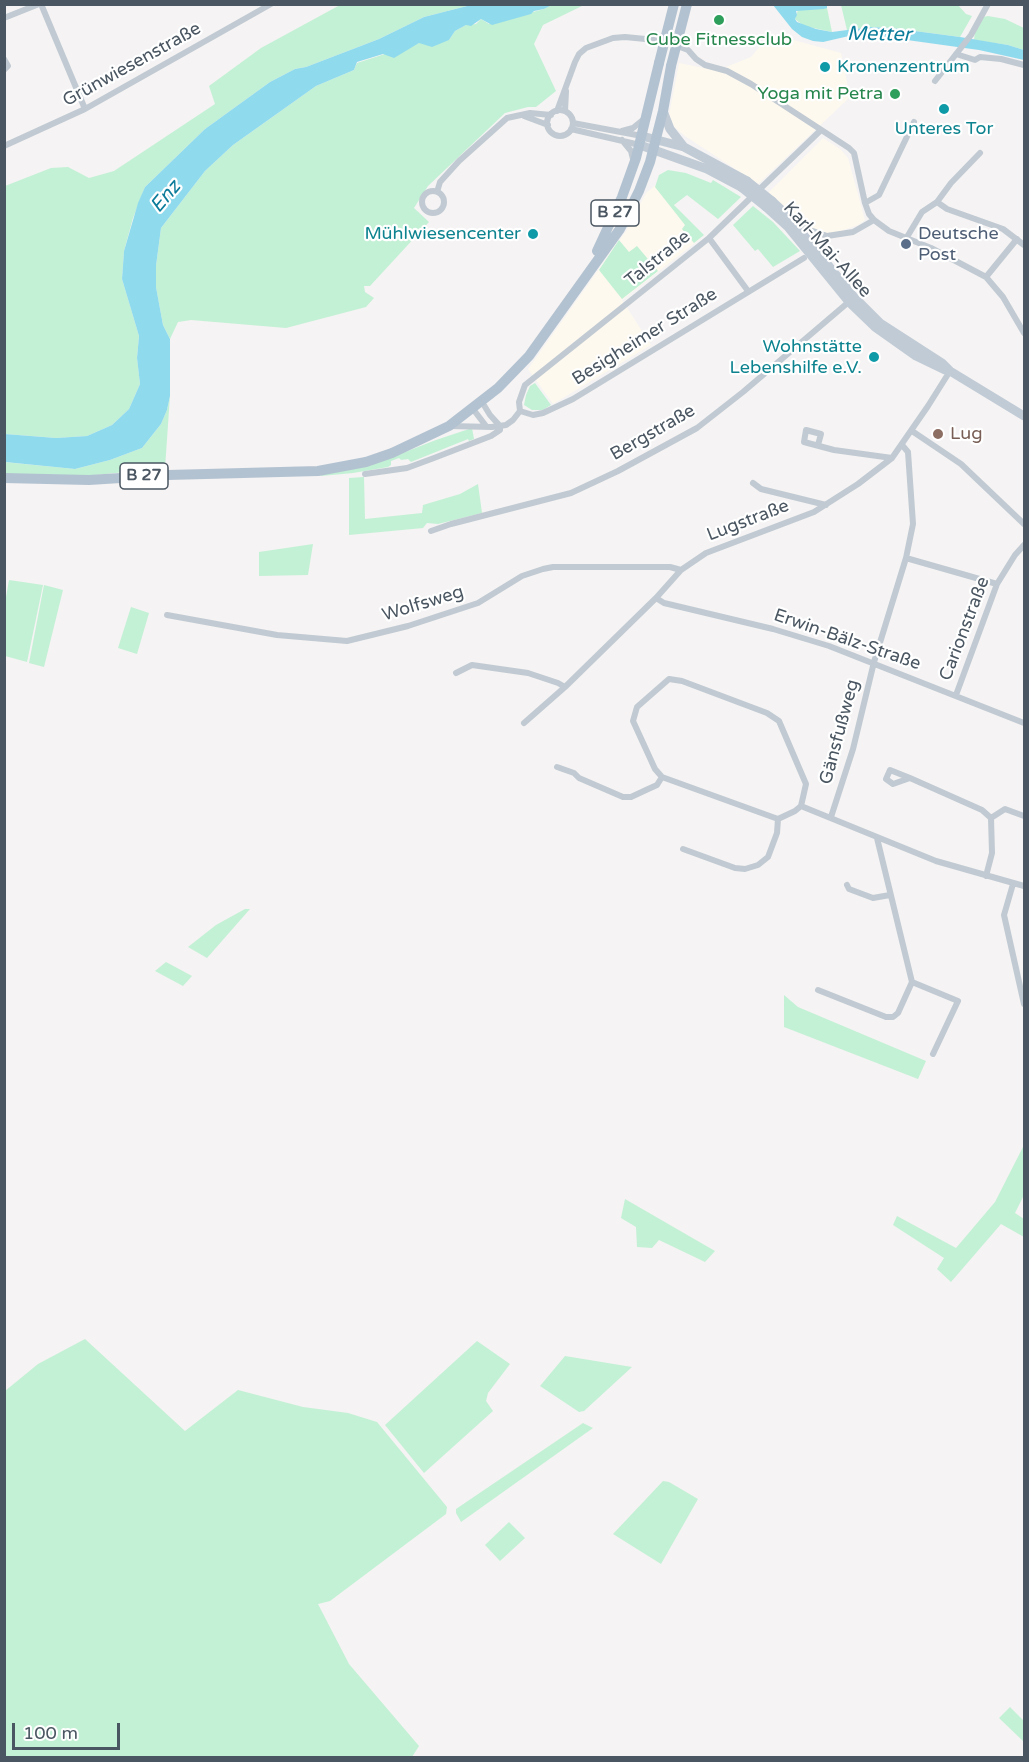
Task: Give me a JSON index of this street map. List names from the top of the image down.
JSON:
{
  "streets": {
    "main road": ["B 27", "Karl-Mai-Allee"],
    "street": [
      "Grünwiesenstraße",
      "Talstraße",
      "Besigheimer Straße",
      "Bergstraße",
      "Lugstraße",
      "Wolfsweg",
      "Carionstraße",
      "Erwin-Bälz-Straße",
      "Gänsfußweg"
    ]
  },
  "crossings": [
    ["B 27", "Karl-Mai-Allee"],
    ["Karl-Mai-Allee", "Bergstraße"],
    ["Karl-Mai-Allee", "Lugstraße"],
    ["Talstraße", "Besigheimer Straße"],
    ["Lugstraße", "Wolfsweg"],
    ["Lugstraße", "Erwin-Bälz-Straße"],
    ["Lugstraße", "Gänsfußweg"],
    ["Carionstraße", "Erwin-Bälz-Straße"],
    ["Erwin-Bälz-Straße", "Gänsfußweg"]
  ],
  "water": ["Metter", "Enz"],
  "places": [
    "Cube Fitnessclub",
    "Kronenzentrum",
    "Yoga mit Petra",
    "Unteres Tor",
    "Mühlwiesencenter",
    "Deutsche Post",
    "Wohnstätte Lebenshilfe e.V.",
    "Lug"
  ],
  "scale_bar": "100 m"
}
